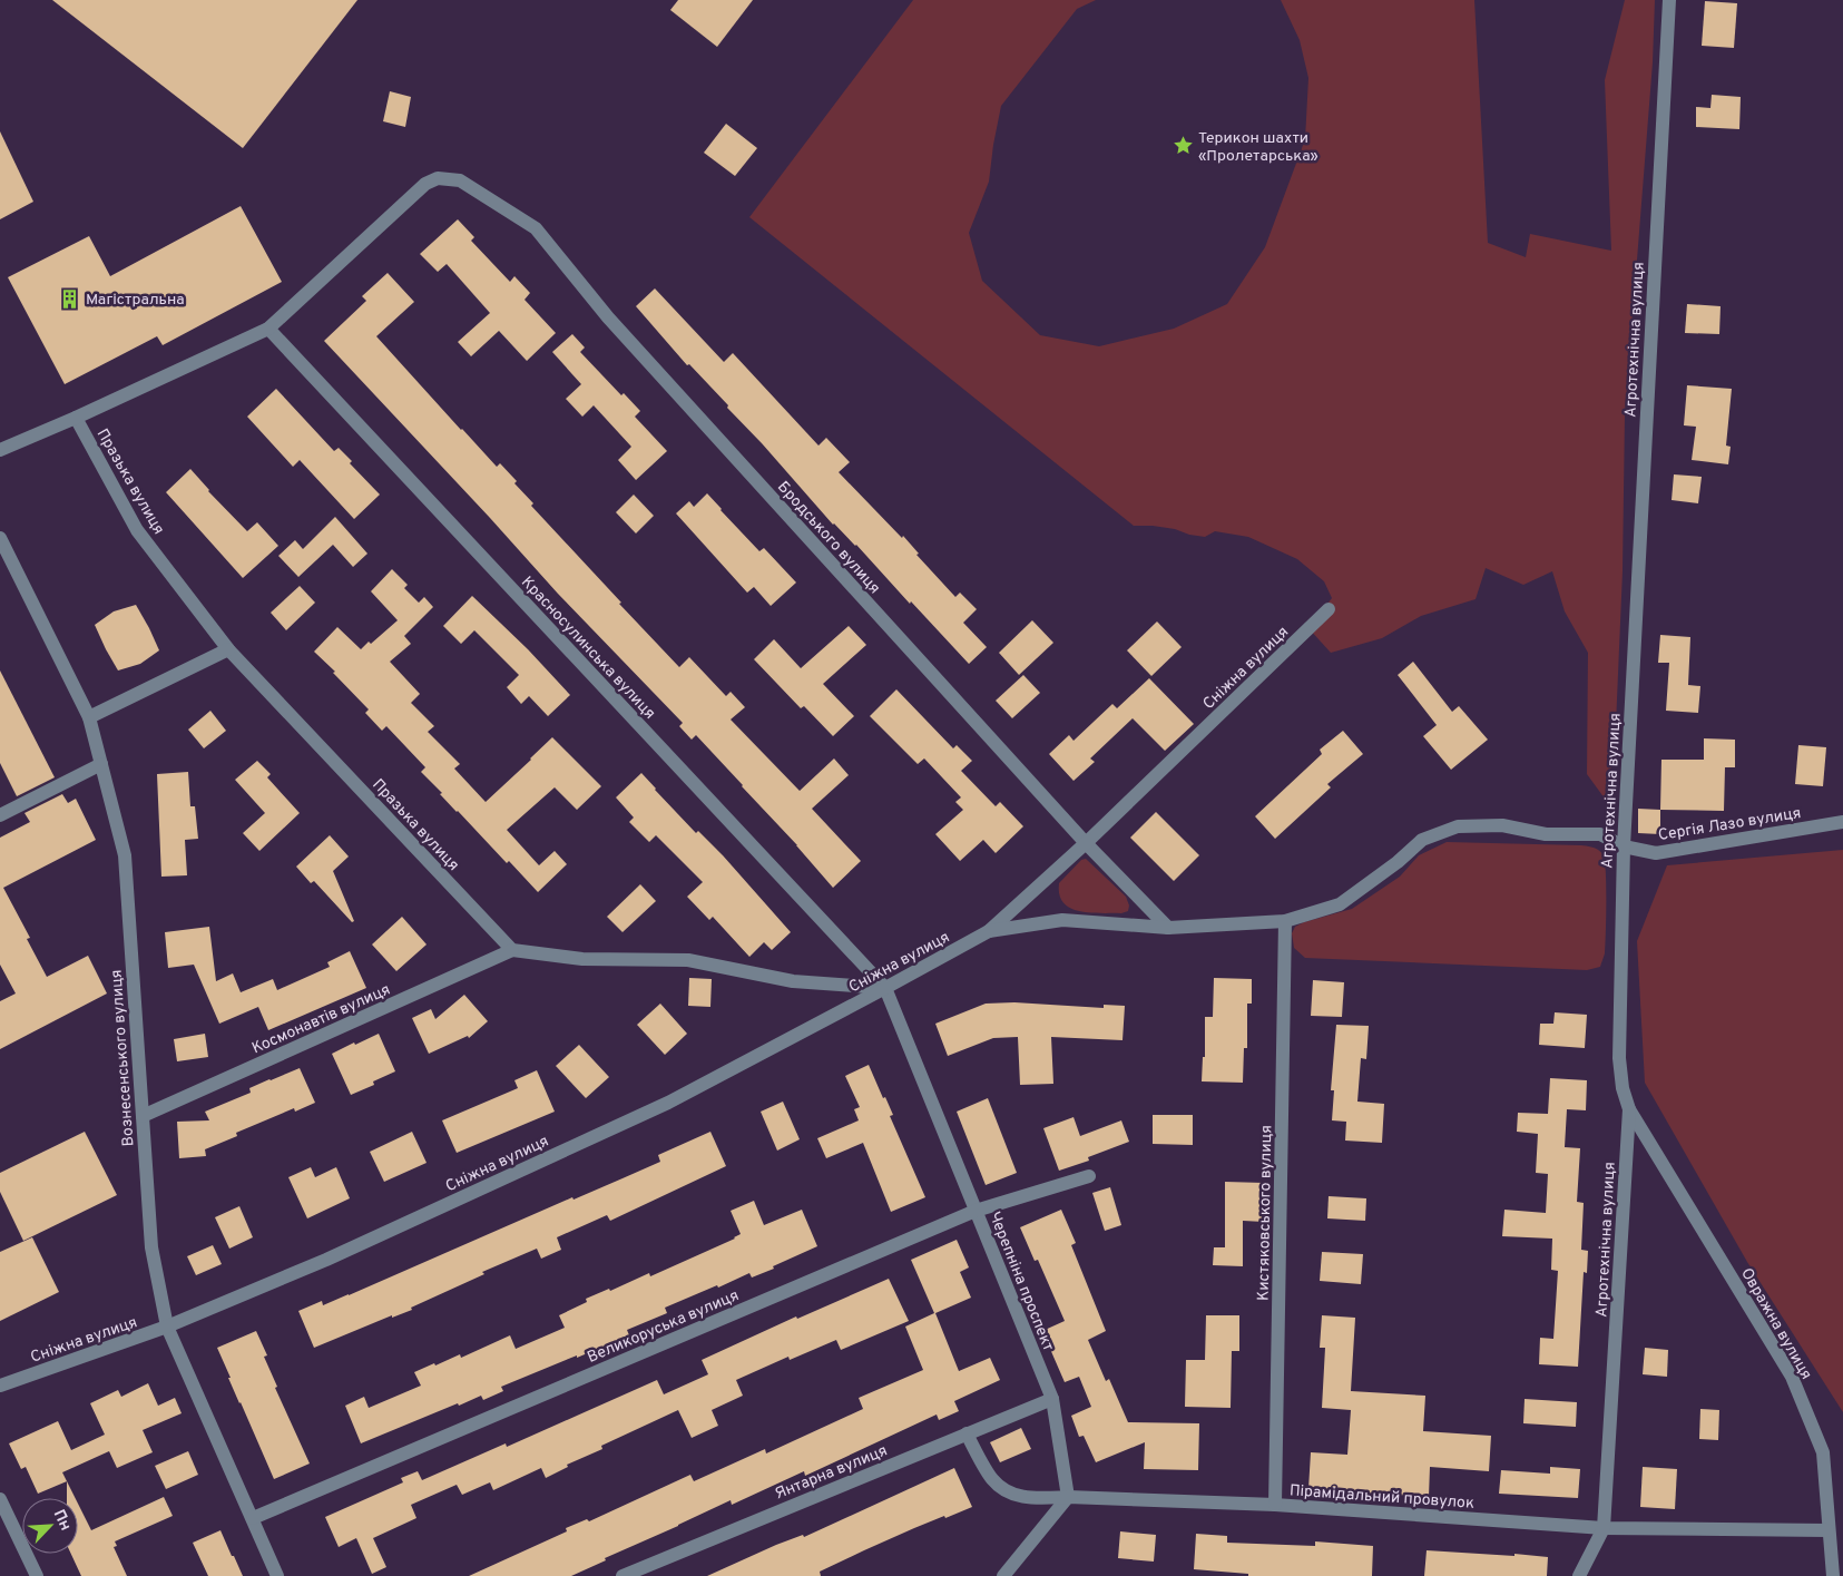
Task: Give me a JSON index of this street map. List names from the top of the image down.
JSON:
{
  "streets": {
    "street": [
      "Агротехнічна вулиця",
      "Празька вулиця",
      "Бродського вулиця",
      "Красносулинська вулиця",
      "Сніжна вулиця",
      "Сергія Лазо вулиця",
      "Космонавтів вулиця",
      "Вознесенського вулиця",
      "Кистяковського вулиця",
      "Черепніна проспект",
      "Овражна вулиця",
      "Великоруська вулиця",
      "Янтарна вулиця",
      "Пірамідальний провулок"
    ]
  },
  "crossings": [
    ["Агротехнічна вулиця", "Сергія Лазо вулиця"],
    ["Агротехнічна вулиця", "Овражна вулиця"],
    ["Агротехнічна вулиця", "Пірамідальний провулок"],
    ["Празька вулиця", "Космонавтів вулиця"],
    ["Бродського вулиця", "Красносулинська вулиця"],
    ["Бродського вулиця", "Сніжна вулиця"],
    ["Красносулинська вулиця", "Сніжна вулиця"],
    ["Красносулинська вулиця", "Черепніна проспект"],
    ["Сніжна вулиця", "Сергія Лазо вулиця"],
    ["Сніжна вулиця", "Вознесенського вулиця"],
    ["Сніжна вулиця", "Кистяковського вулиця"],
    ["Сніжна вулиця", "Черепніна проспект"],
    ["Сергія Лазо вулиця", "Кистяковського вулиця"],
    ["Космонавтів вулиця", "Вознесенського вулиця"],
    ["Вознесенського вулиця", "Великоруська вулиця"],
    ["Кистяковського вулиця", "Пірамідальний провулок"],
    ["Черепніна проспект", "Великоруська вулиця"],
    ["Черепніна проспект", "Янтарна вулиця"],
    ["Черепніна проспект", "Пірамідальний провулок"],
    ["Овражна вулиця", "Пірамідальний провулок"],
    ["Янтарна вулиця", "Пірамідальний провулок"]
  ],
  "places": {
    "place": ["Терикон шахти «Пролетарська»"],
    "building": ["Магістральна"]
  },
  "north": "top right"
}
